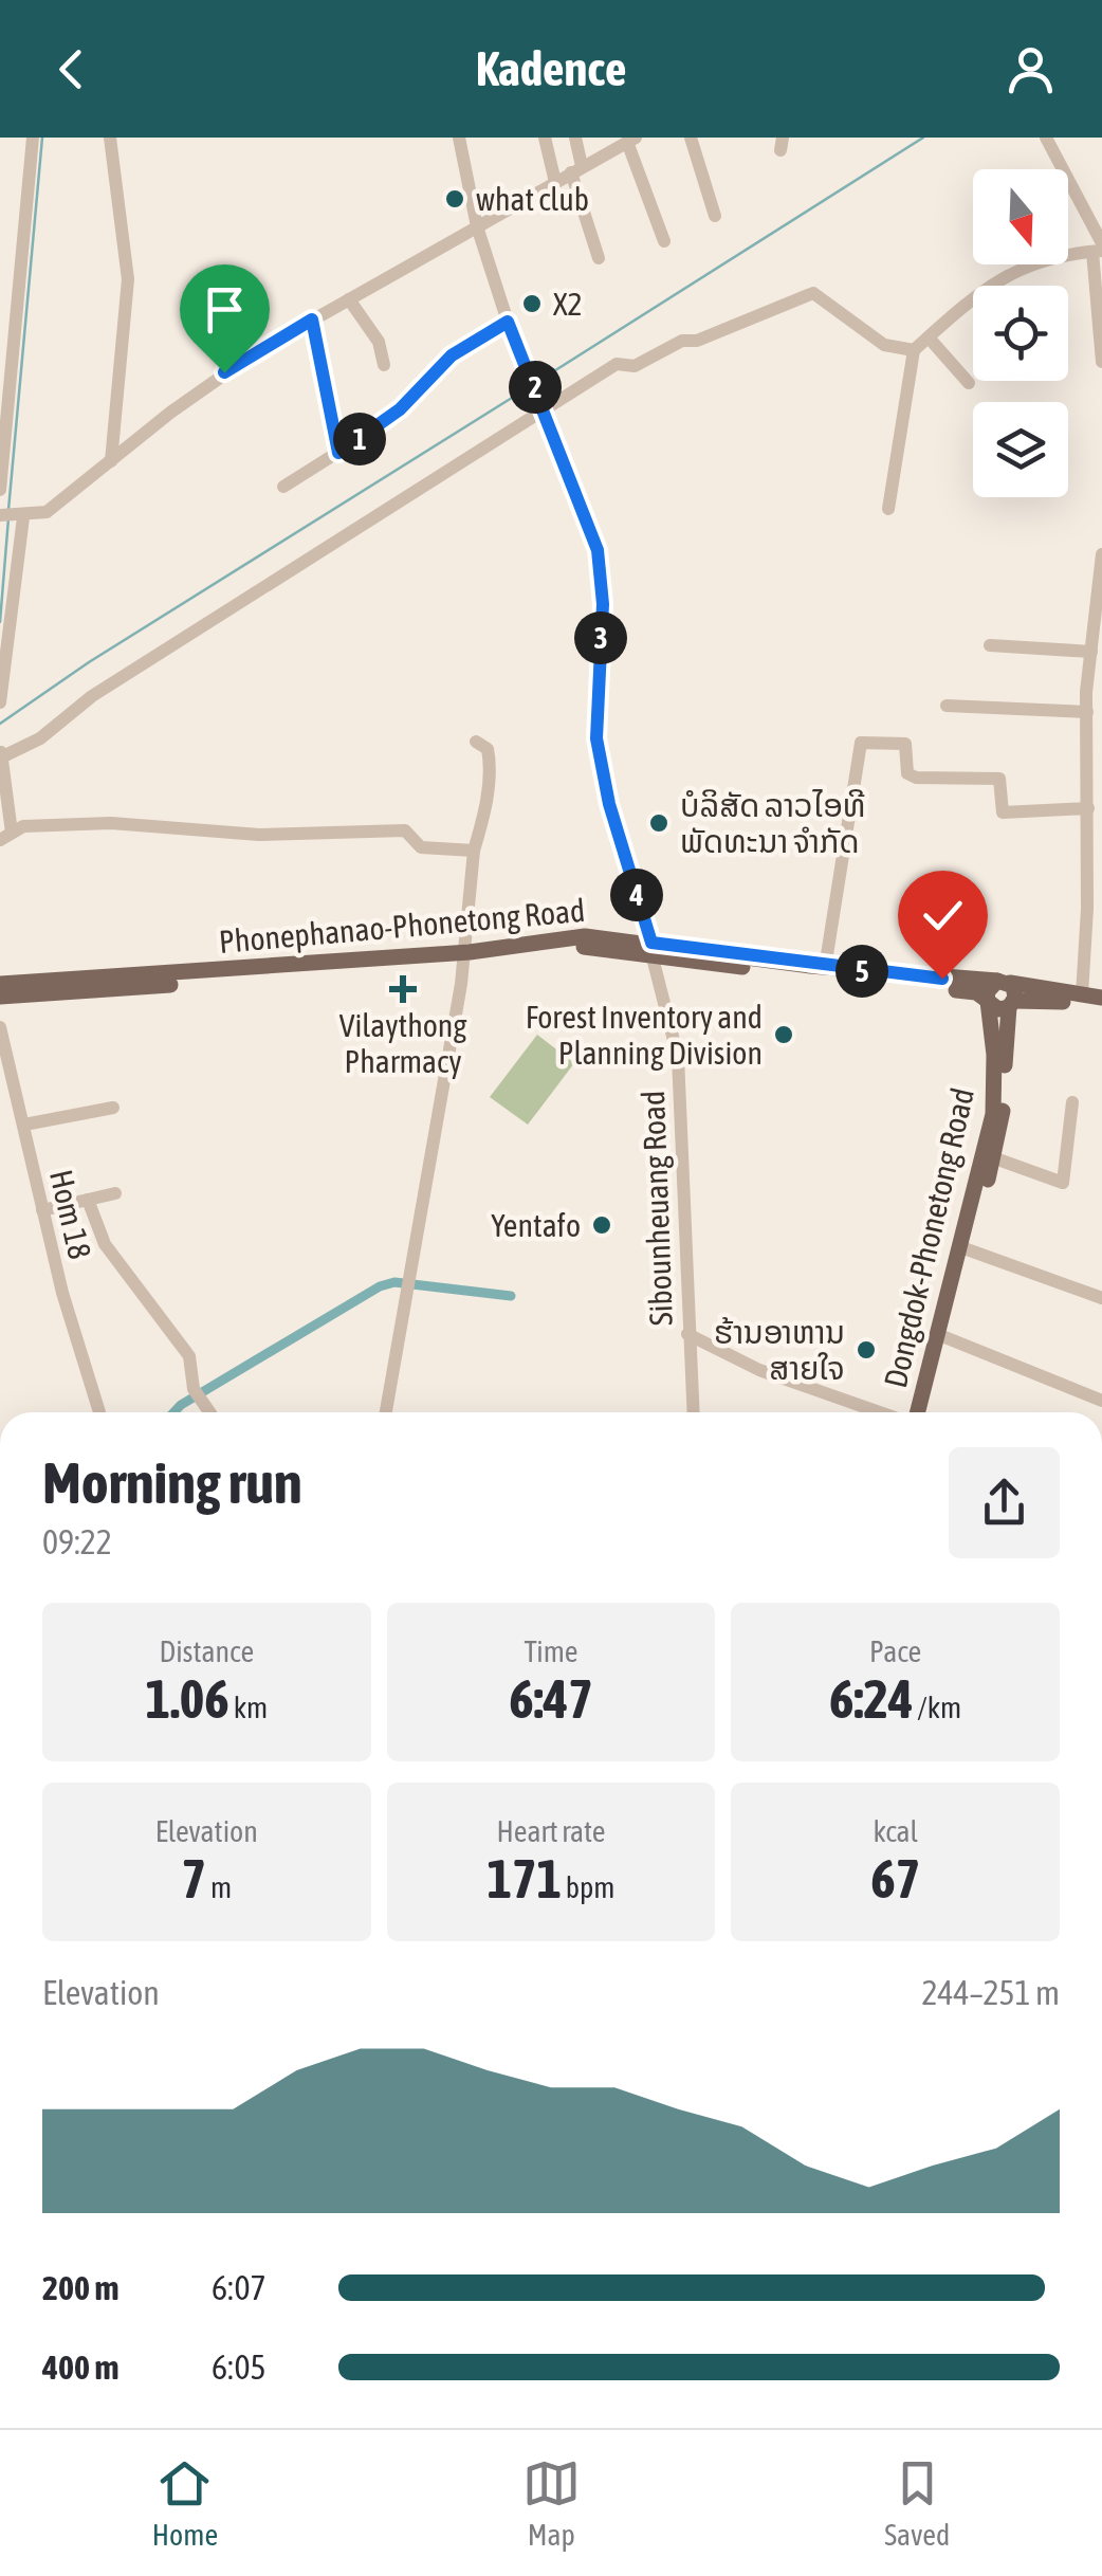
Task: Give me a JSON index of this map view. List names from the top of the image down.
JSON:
{
  "streets": {
    "main road": ["Phonephanao-Phonetong Road", "Dongdok-Phonetong Road"],
    "street": ["Sibounheuang Road", "Hom 18"]
  },
  "crossings": [
    ["Phonephanao-Phonetong Road", "Sibounheuang Road"],
    ["Phonephanao-Phonetong Road", "Dongdok-Phonetong Road"]
  ],
  "places": {
    "other": [
      "what club",
      "X2",
      "ບໍລິສັດ ລາວໄອທີ ພັດທະນາ ຈຳກັດ",
      "Forest Inventory and Planning Division",
      "Yentafo",
      "ຮ້ານອາຫານ ສາຍໃຈ"
    ],
    "health": ["Vilaythong Pharmacy"]
  },
  "north": "bottom",
  "page": {
    "header": "Kadence",
    "pins": [
      "2",
      "1",
      "3",
      "4",
      "5"
    ],
    "heading": ["Morning run", "09:22"],
    "stats": [
      ["Distance", "1.06 km"],
      ["Time", "6:47"],
      ["Pace", "6:24 /km"],
      ["Elevation", "7 m"],
      ["Heart rate", "171 bpm"],
      ["kcal", "67"]
    ],
    "chart": ["Elevation", "244–251 m"],
    "list": [
      {
        "name": "200 m",
        "note": "6:07"
      },
      {
        "name": "400 m",
        "note": "6:05"
      }
    ],
    "tabs": ["Home", "Map", "Saved"]
  }
}
